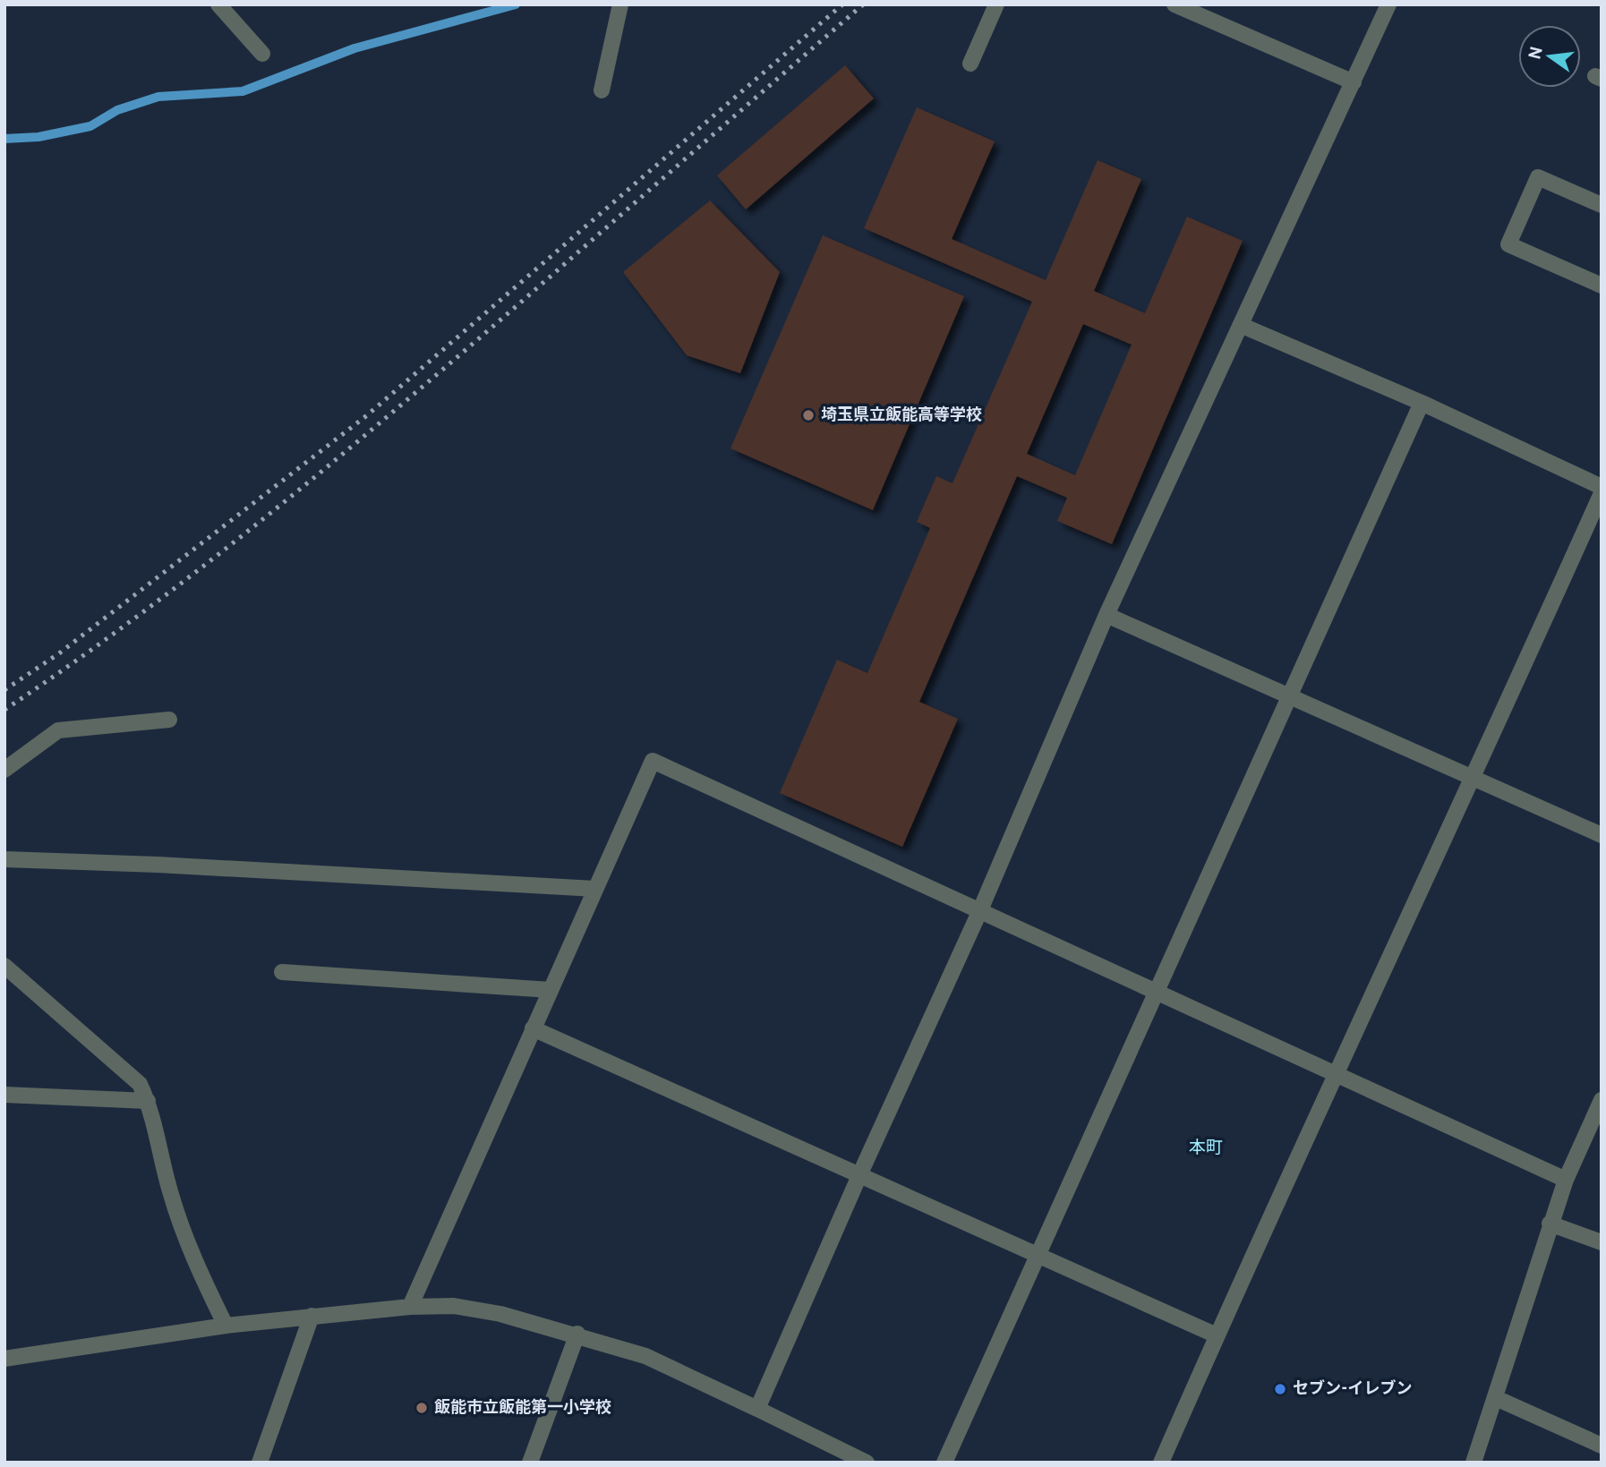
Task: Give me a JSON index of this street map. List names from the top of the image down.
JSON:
{
  "districts": ["本町"],
  "places": ["埼玉県立飯能高等学校", "セブン-イレブン", "飯能市立飯能第一小学校"],
  "north": "left"
}
